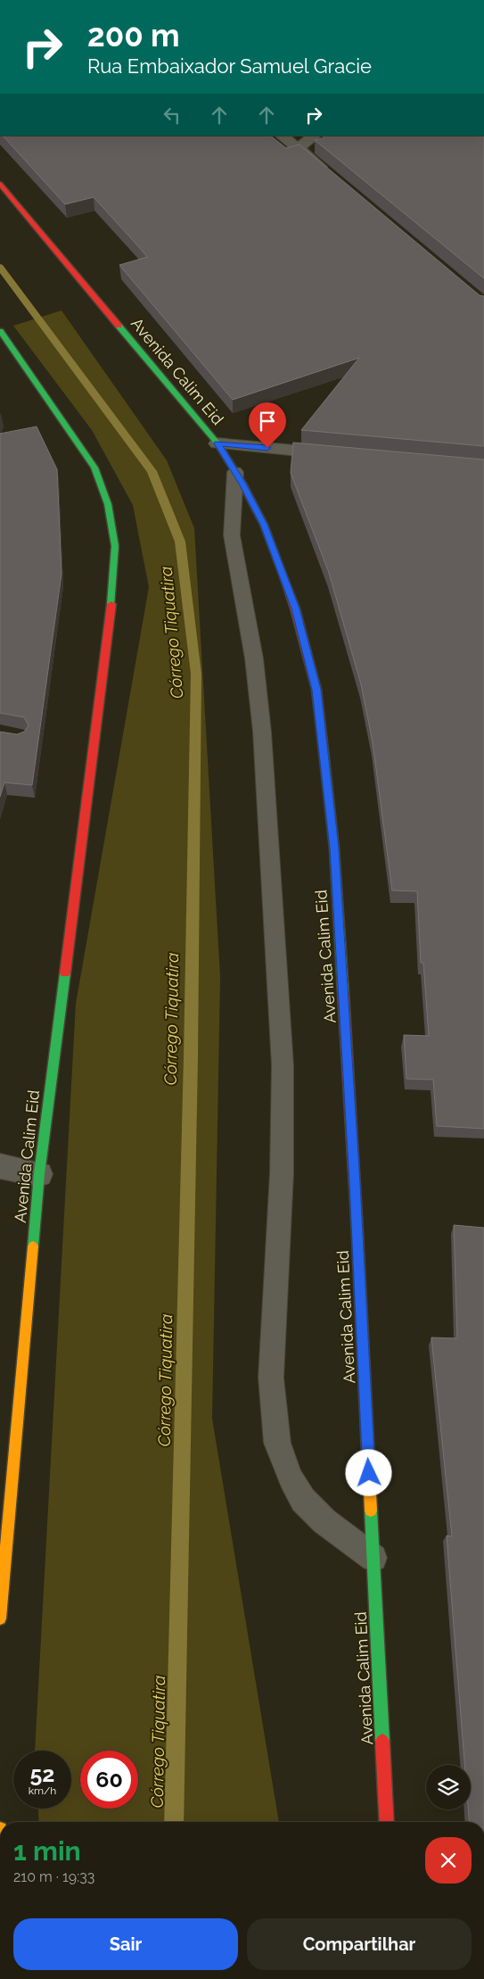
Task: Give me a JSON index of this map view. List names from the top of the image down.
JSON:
{
  "streets": {
    "main road": ["Avenida Calim Eid"]
  },
  "water": ["Córrego Tiquatira"],
  "page": {
    "turn": ["200 m", "Rua Embaixador Samuel Gracie"],
    "speed": "52 km/h",
    "limit": "60",
    "heading": ["1 min", "210 m · 19:33"],
    "buttons": ["Sair", "Compartilhar"]
  }
}
